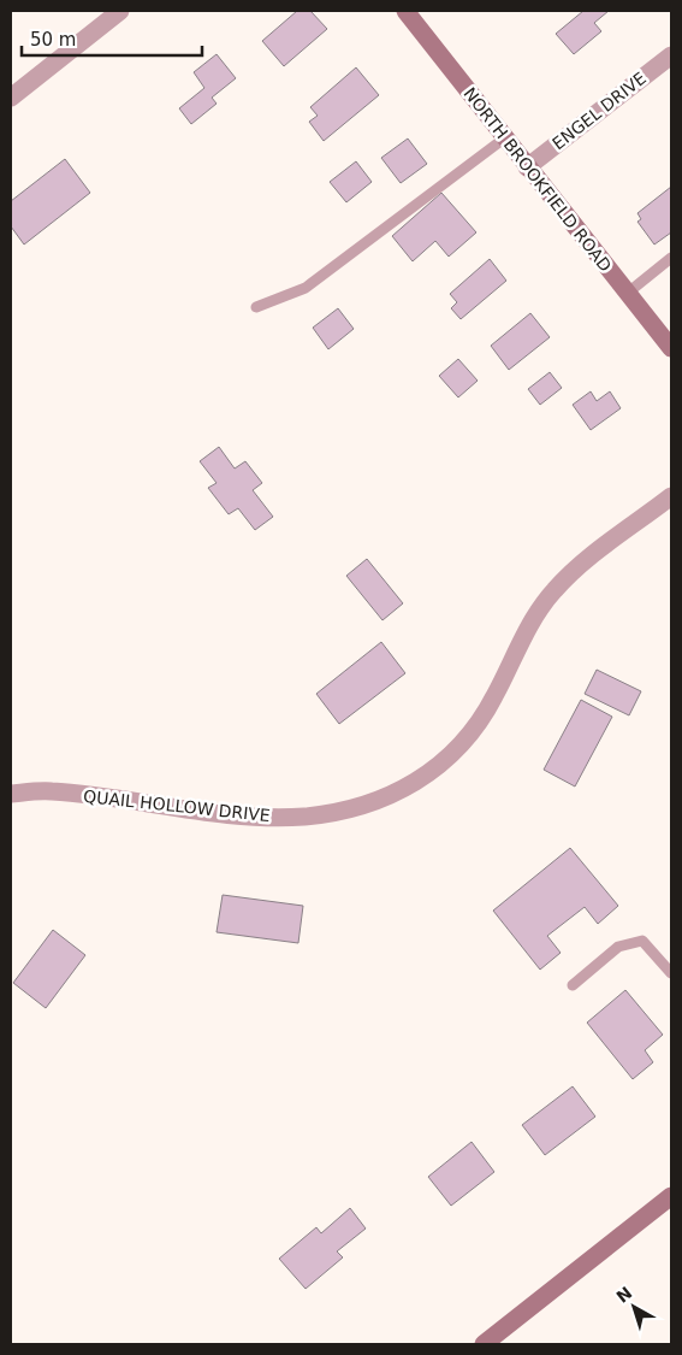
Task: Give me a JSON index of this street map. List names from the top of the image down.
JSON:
{
  "streets": {
    "street": ["ENGEL DRIVE", "NORTH BROOKFIELD ROAD", "QUAIL HOLLOW DRIVE"]
  },
  "crossings": [
    ["ENGEL DRIVE", "NORTH BROOKFIELD ROAD"]
  ],
  "scale_bar": "50 m",
  "north": "top left"
}
